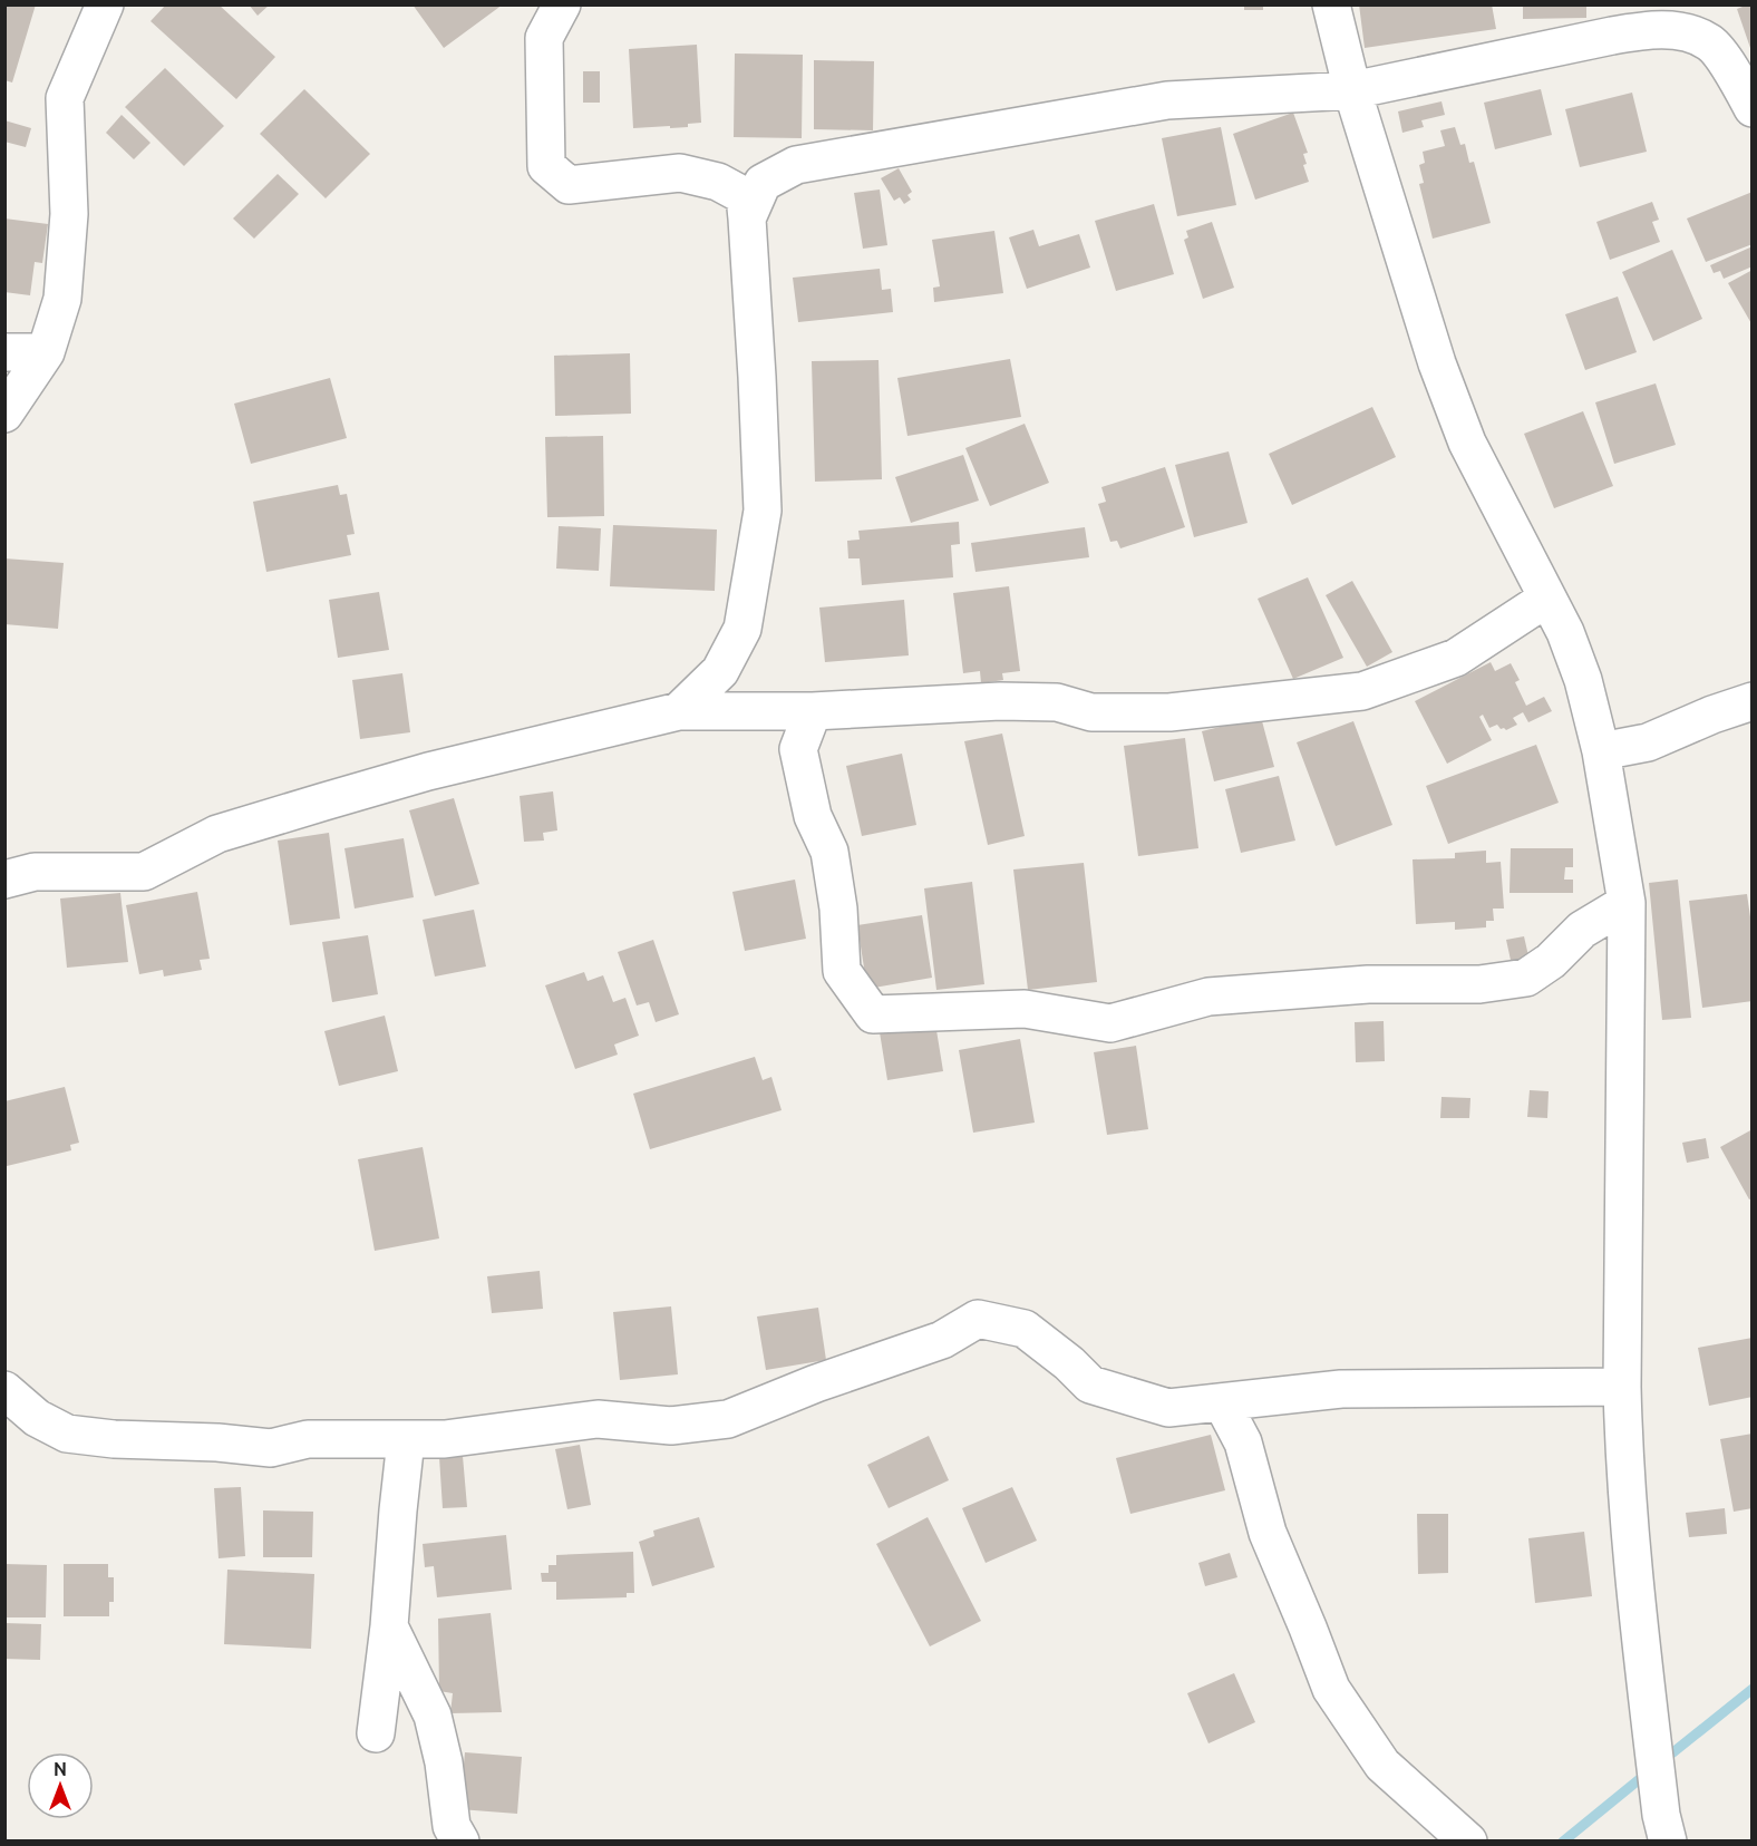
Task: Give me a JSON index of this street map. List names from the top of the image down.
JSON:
{
  "north": "top"
}
